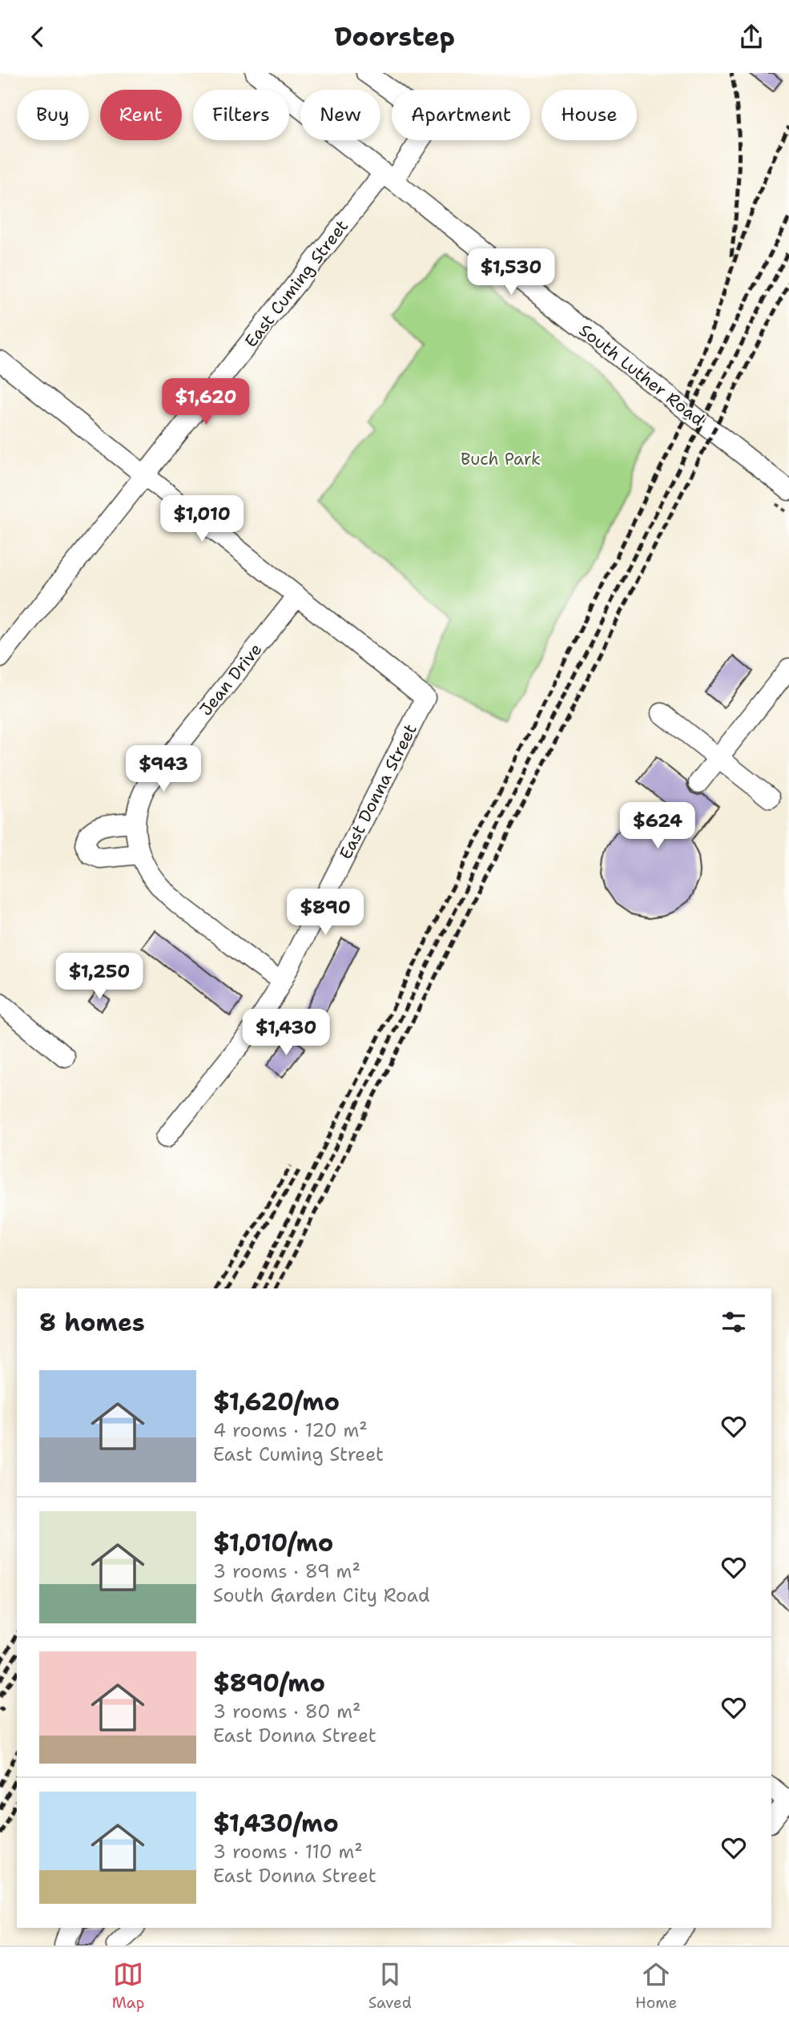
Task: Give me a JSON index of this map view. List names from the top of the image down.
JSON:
{
  "streets": {
    "street": [
      "East Cuming Street",
      "South Luther Road",
      "Jean Drive",
      "East Donna Street"
    ]
  },
  "crossings": [
    ["East Cuming Street", "South Luther Road"],
    ["Jean Drive", "East Donna Street"]
  ],
  "parks": ["Buch Park"],
  "page": {
    "header": "Doorstep",
    "chip": [
      "Buy",
      "Rent",
      "Filters",
      "New",
      "Apartment",
      "House"
    ],
    "price": [
      "$1,530",
      "$1,620",
      "$1,010",
      "$943",
      "$624",
      "$890",
      "$1,250",
      "$1,430"
    ],
    "heading": "8 homes",
    "list": [
      {
        "name": "$1,620/mo",
        "note": "4 rooms · 120 m² · East Cuming Street"
      },
      {
        "name": "$1,010/mo",
        "note": "3 rooms · 89 m² · South Garden City Road"
      },
      {
        "name": "$890/mo",
        "note": "3 rooms · 80 m² · East Donna Street"
      },
      {
        "name": "$1,430/mo",
        "note": "3 rooms · 110 m² · East Donna Street"
      }
    ],
    "tabs": ["Map", "Saved", "Home"]
  }
}
